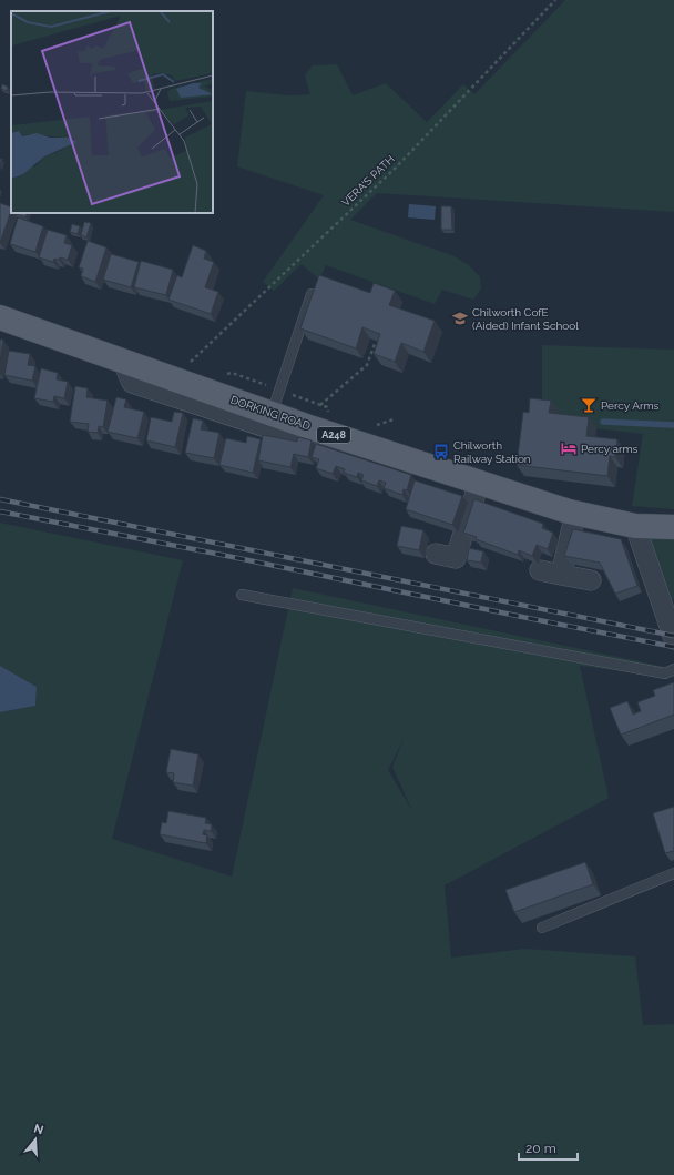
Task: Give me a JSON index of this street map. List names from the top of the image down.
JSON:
{
  "streets": {
    "main road": ["DORKING ROAD", "A248"],
    "path": ["VERA'S PATH"]
  },
  "places": {
    "school or university": ["Chilworth CofE (Aided) Infant School"],
    "bar": ["Percy Arms"],
    "hotel": ["Percy arms"],
    "bus stop": ["Chilworth Railway Station"]
  },
  "scale_bar": "20 m",
  "north": "top"
}
